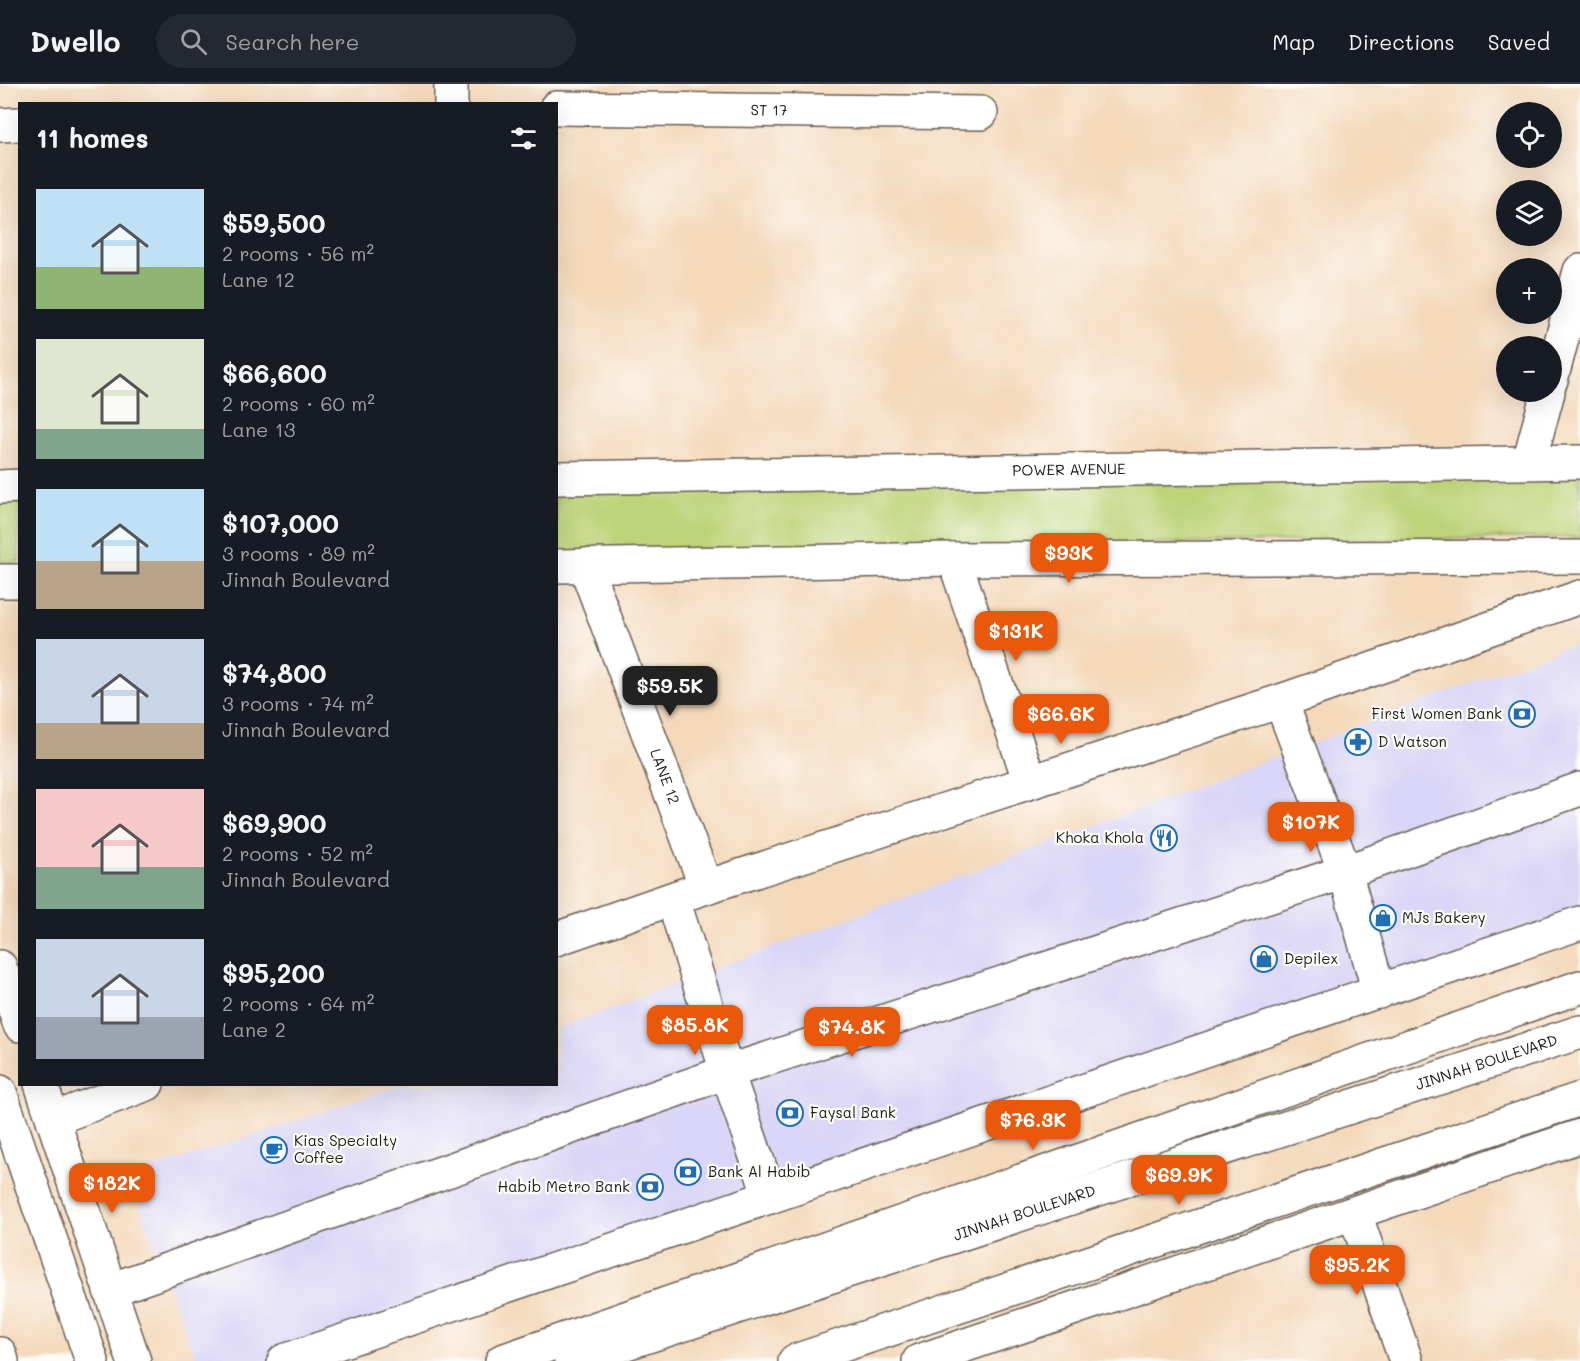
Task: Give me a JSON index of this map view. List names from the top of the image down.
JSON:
{
  "streets": {
    "street": [
      "ST 17",
      "POWER AVENUE",
      "LANE 12",
      "JINNAH BOULEVARD"
    ]
  },
  "places": {
    "bank": [
      "First Women Bank",
      "Faysal Bank",
      "Bank Al Habib",
      "Habib Metro Bank"
    ],
    "pharmacy": ["D Watson"],
    "restaurant": ["Khoka Khola"],
    "shop": ["MJs Bakery", "Depilex"],
    "cafe": ["Kias Specialty Coffee"]
  },
  "page": {
    "header": "Dwello",
    "search": "Search here",
    "nav": ["Map", "Directions", "Saved"],
    "map_buttons": ["+", "−"],
    "heading": "11 homes",
    "list": [
      {
        "name": "$59,500",
        "note": "2 rooms · 56 m² · Lane 12"
      },
      {
        "name": "$66,600",
        "note": "2 rooms · 60 m² · Lane 13"
      },
      {
        "name": "$107,000",
        "note": "3 rooms · 89 m² · Jinnah Boulevard"
      },
      {
        "name": "$74,800",
        "note": "3 rooms · 74 m² · Jinnah Boulevard"
      },
      {
        "name": "$69,900",
        "note": "2 rooms · 52 m² · Jinnah Boulevard"
      },
      {
        "name": "$95,200",
        "note": "2 rooms · 64 m² · Lane 2"
      }
    ],
    "price": [
      "$93K",
      "$131K",
      "$59.5K",
      "$66.6K",
      "$107K",
      "$85.8K",
      "$74.8K",
      "$76.3K",
      "$69.9K",
      "$182K",
      "$95.2K"
    ]
  }
}
